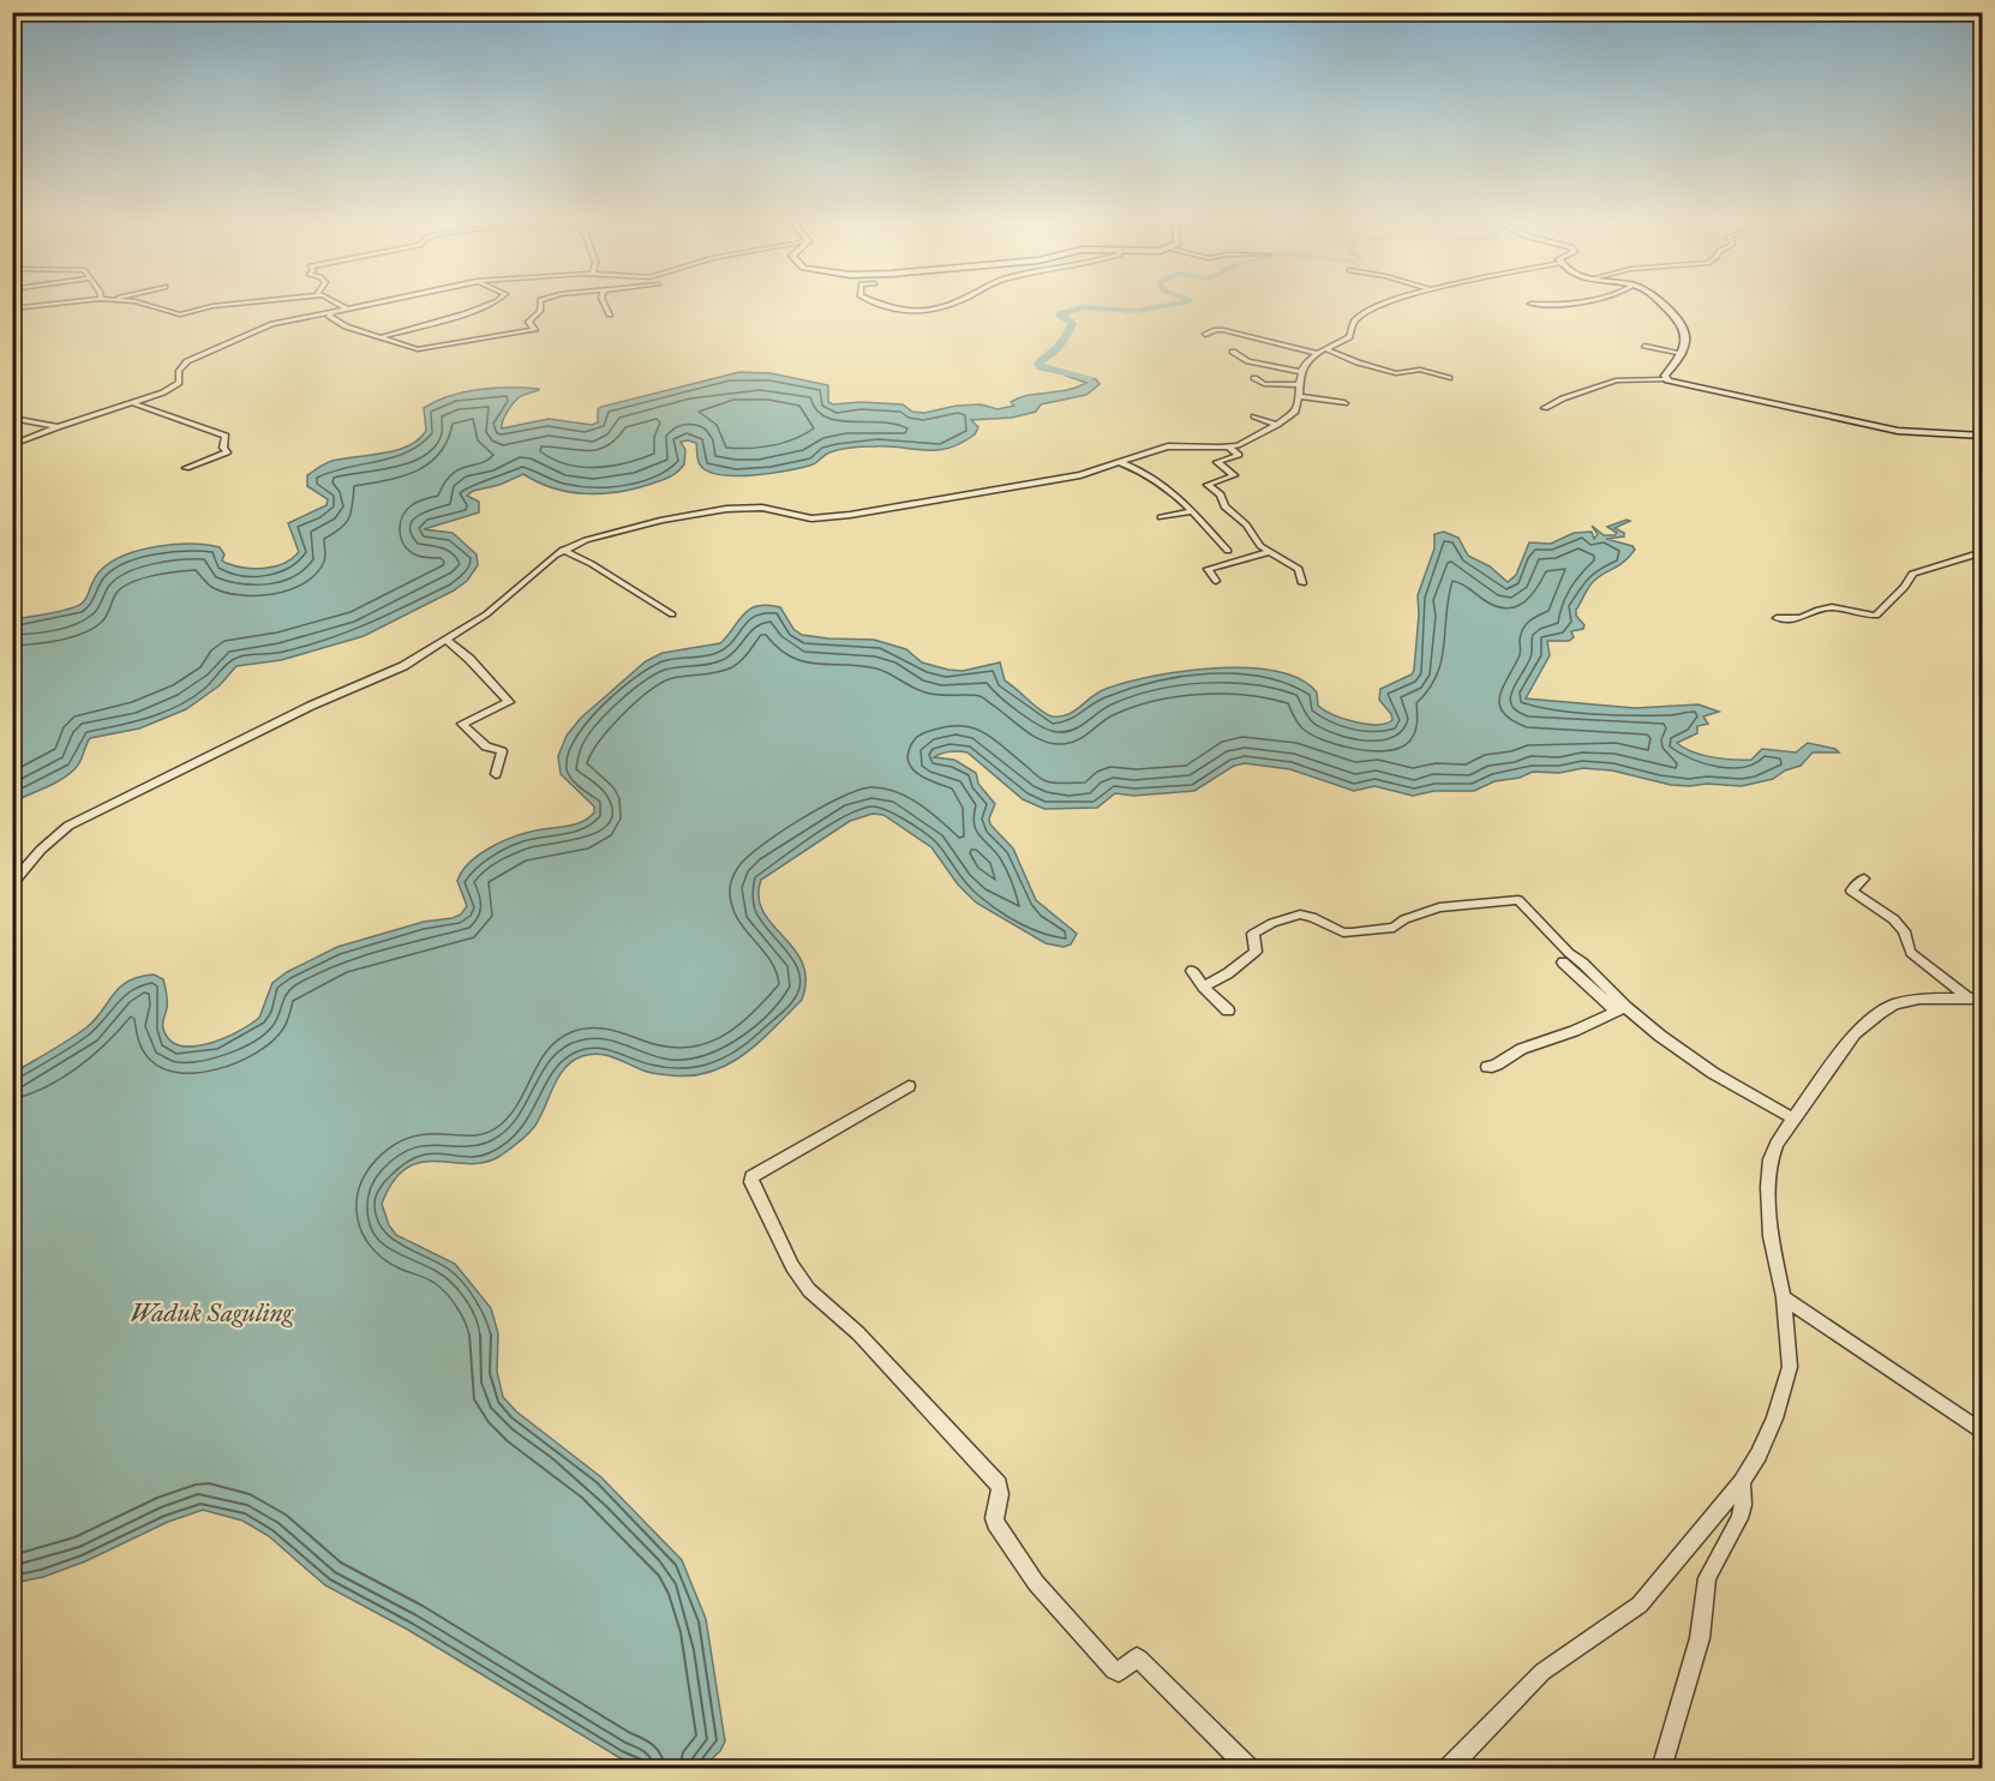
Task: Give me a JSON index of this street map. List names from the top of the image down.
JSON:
{
  "water": ["Waduk Saguling"]
}
